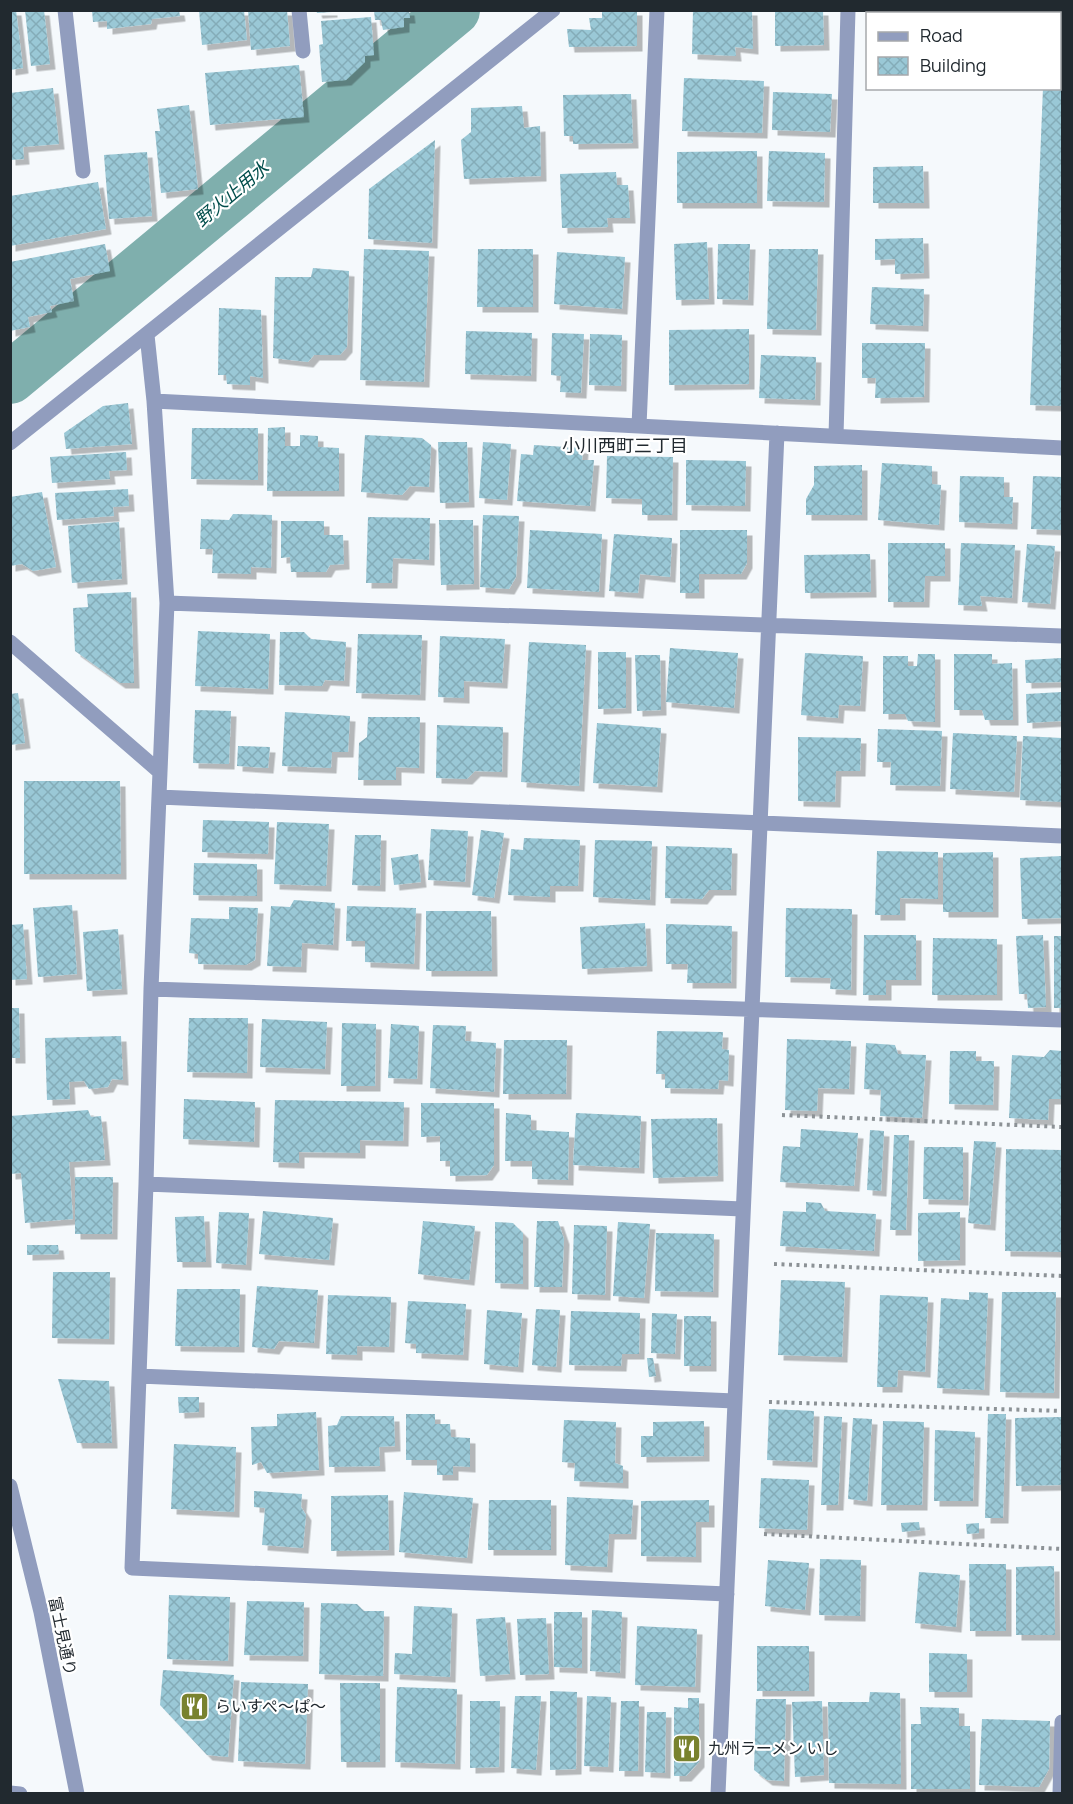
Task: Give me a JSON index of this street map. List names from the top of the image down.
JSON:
{
  "streets": {
    "street": ["富士見通り"]
  },
  "districts": ["小川西町三丁目"],
  "water": ["野火止用水"],
  "places": {
    "restaurant": ["らいすぺ～ぱ～", "九州ラーメン いし"]
  },
  "legend": ["Road", "Building"]
}
